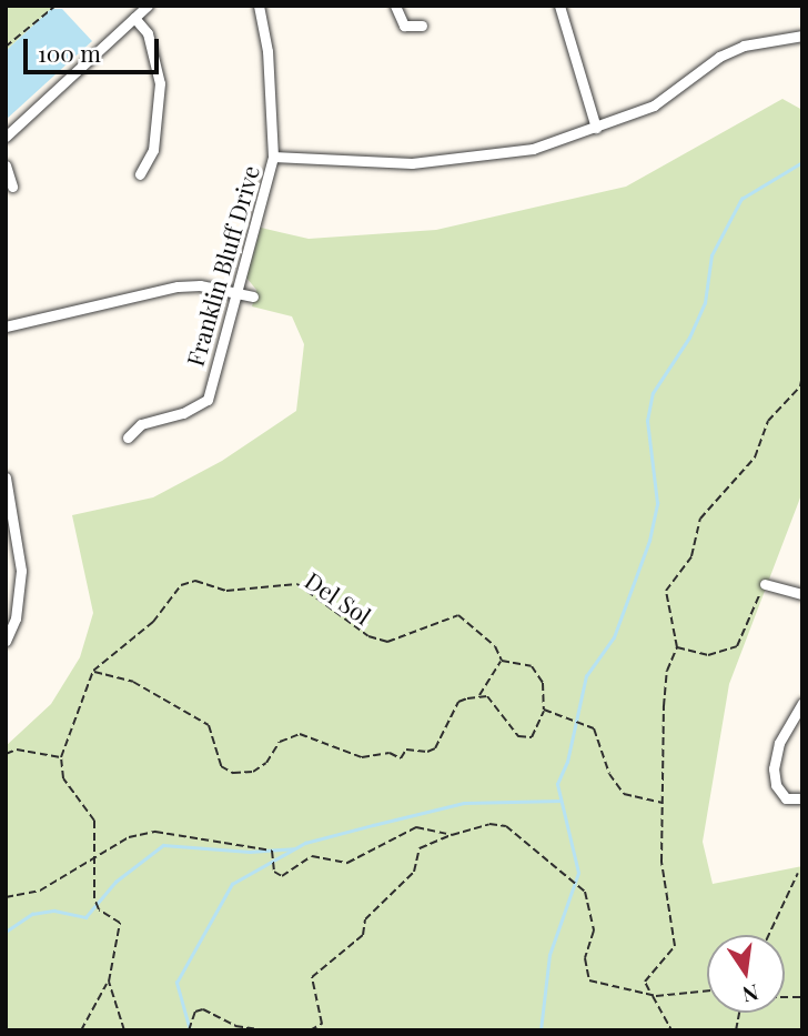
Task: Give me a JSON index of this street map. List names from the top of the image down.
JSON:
{
  "streets": {
    "street": ["Franklin Bluff Drive"],
    "path": ["Del Sol"]
  },
  "scale_bar": "100 m",
  "north": "bottom"
}
